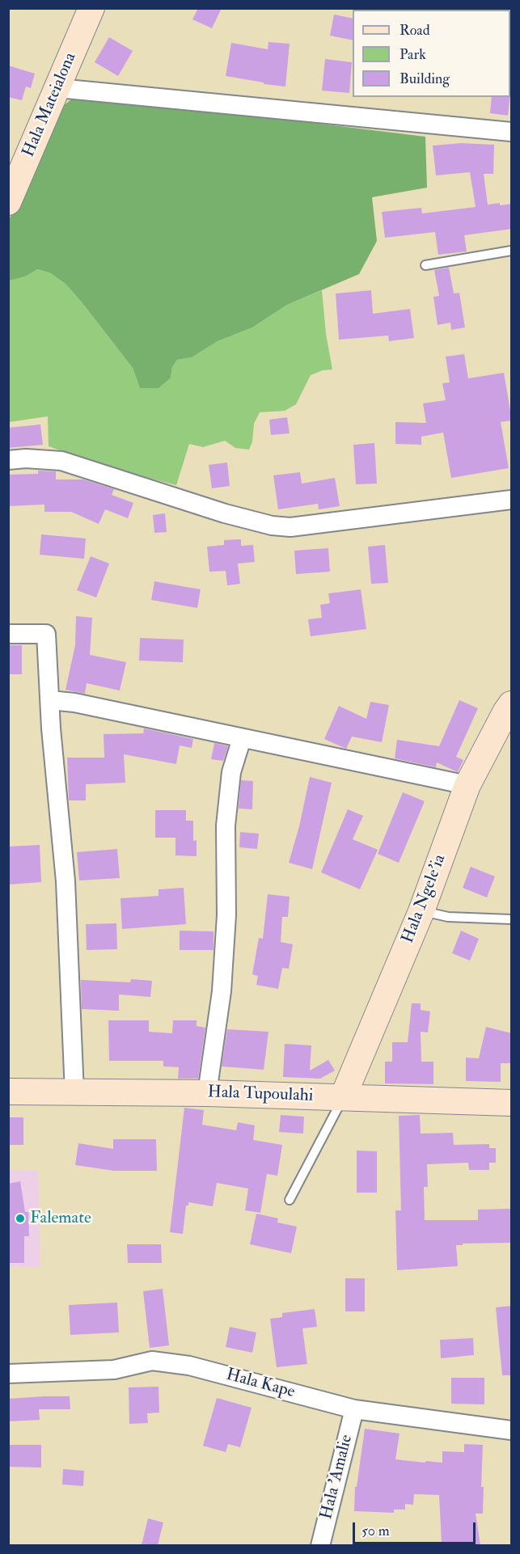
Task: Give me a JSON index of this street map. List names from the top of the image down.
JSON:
{
  "streets": {
    "street": [
      "Hala Mateialona",
      "Hala Ngele'ia",
      "Hala Tupoulahi",
      "Hala Kape",
      "Hala 'Amalie"
    ]
  },
  "crossings": [
    ["Hala Ngele'ia", "Hala Tupoulahi"],
    ["Hala Kape", "Hala 'Amalie"]
  ],
  "places": ["Falemate"],
  "legend": ["Road", "Park", "Building"],
  "scale_bar": "50 m"
}
